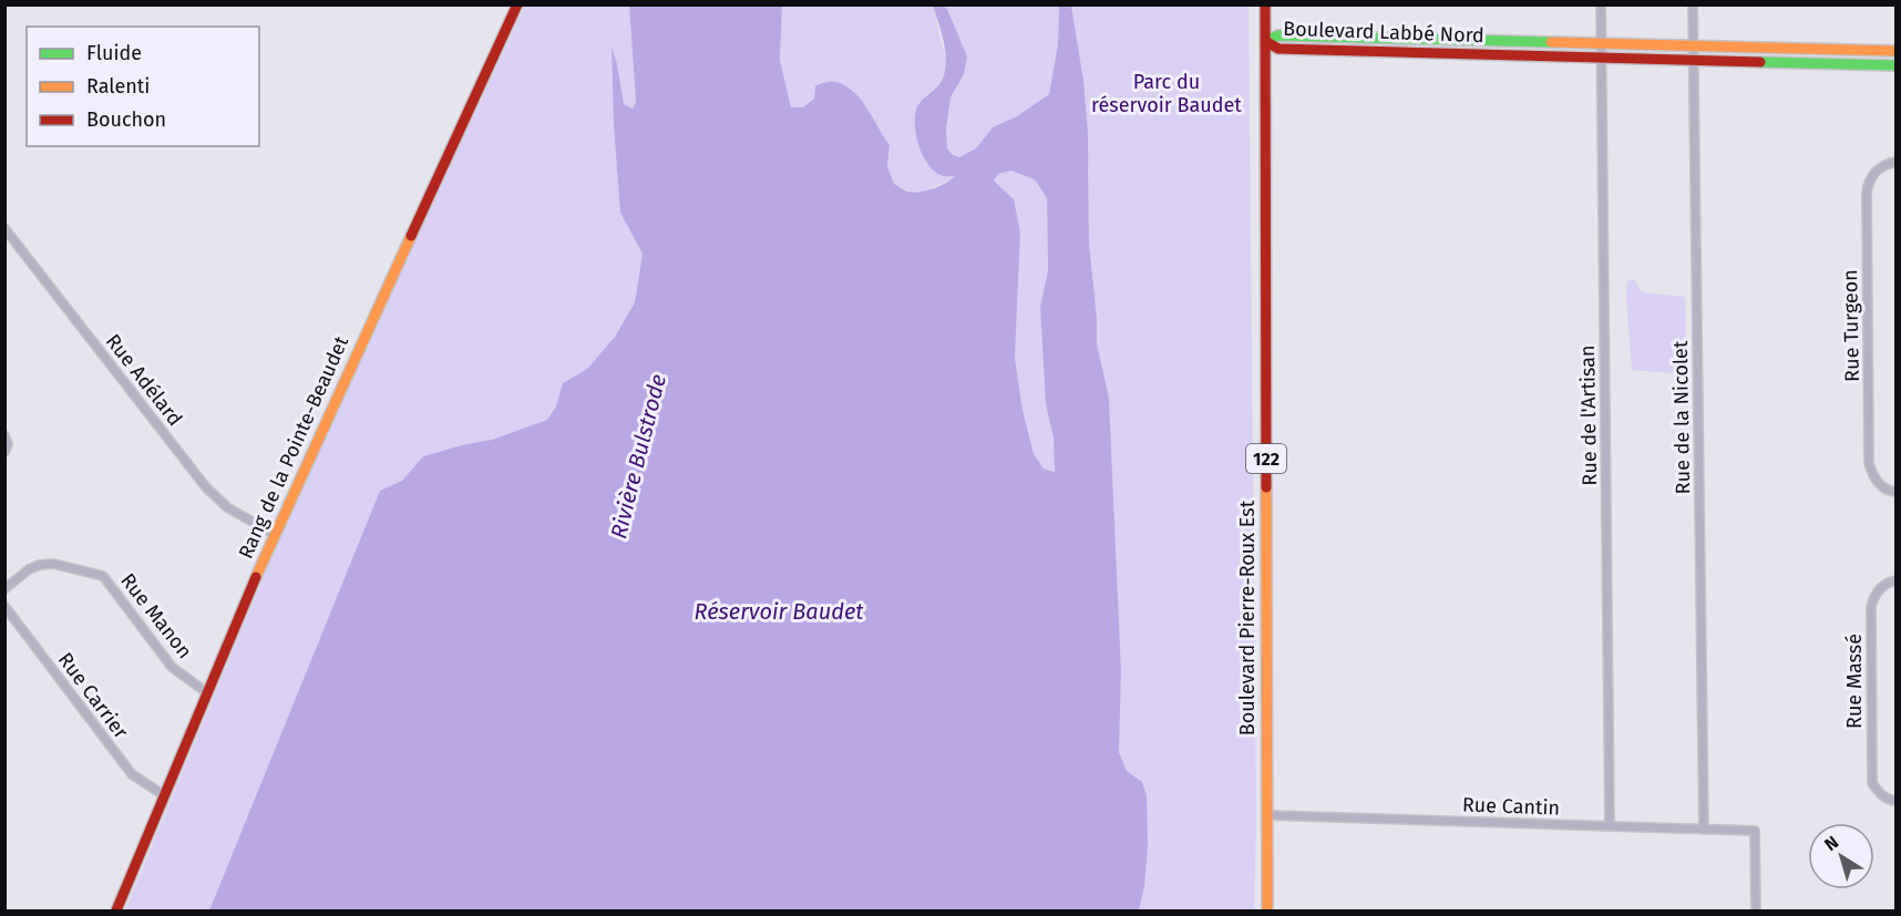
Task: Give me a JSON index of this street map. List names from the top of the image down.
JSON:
{
  "streets": {
    "main road": [
      "Boulevard Labbé Nord",
      "Rang de la Pointe-Beaudet",
      "122",
      "Boulevard Pierre-Roux Est"
    ],
    "street": [
      "Rue Turgeon",
      "Rue Adélard",
      "Rue de l'Artisan",
      "Rue de la Nicolet",
      "Rue Manon",
      "Rue Massé",
      "Rue Carrier",
      "Rue Cantin"
    ]
  },
  "crossings": [
    ["Boulevard Labbé Nord", "Rue de l'Artisan"],
    ["Boulevard Labbé Nord", "Rue de la Nicolet"],
    ["Boulevard Labbé Nord", "Boulevard Pierre-Roux Est"],
    ["Rue Adélard", "Rang de la Pointe-Beaudet"],
    ["Rue de l'Artisan", "Rue Cantin"],
    ["Rue de la Nicolet", "Rue Cantin"],
    ["Rang de la Pointe-Beaudet", "Rue Manon"],
    ["Rang de la Pointe-Beaudet", "Rue Carrier"],
    ["Boulevard Pierre-Roux Est", "Rue Cantin"]
  ],
  "water": ["Rivière Bulstrode", "Réservoir Baudet"],
  "parks": ["Parc du réservoir Baudet"],
  "legend": ["Fluide", "Ralenti", "Bouchon"],
  "north": "top left"
}
